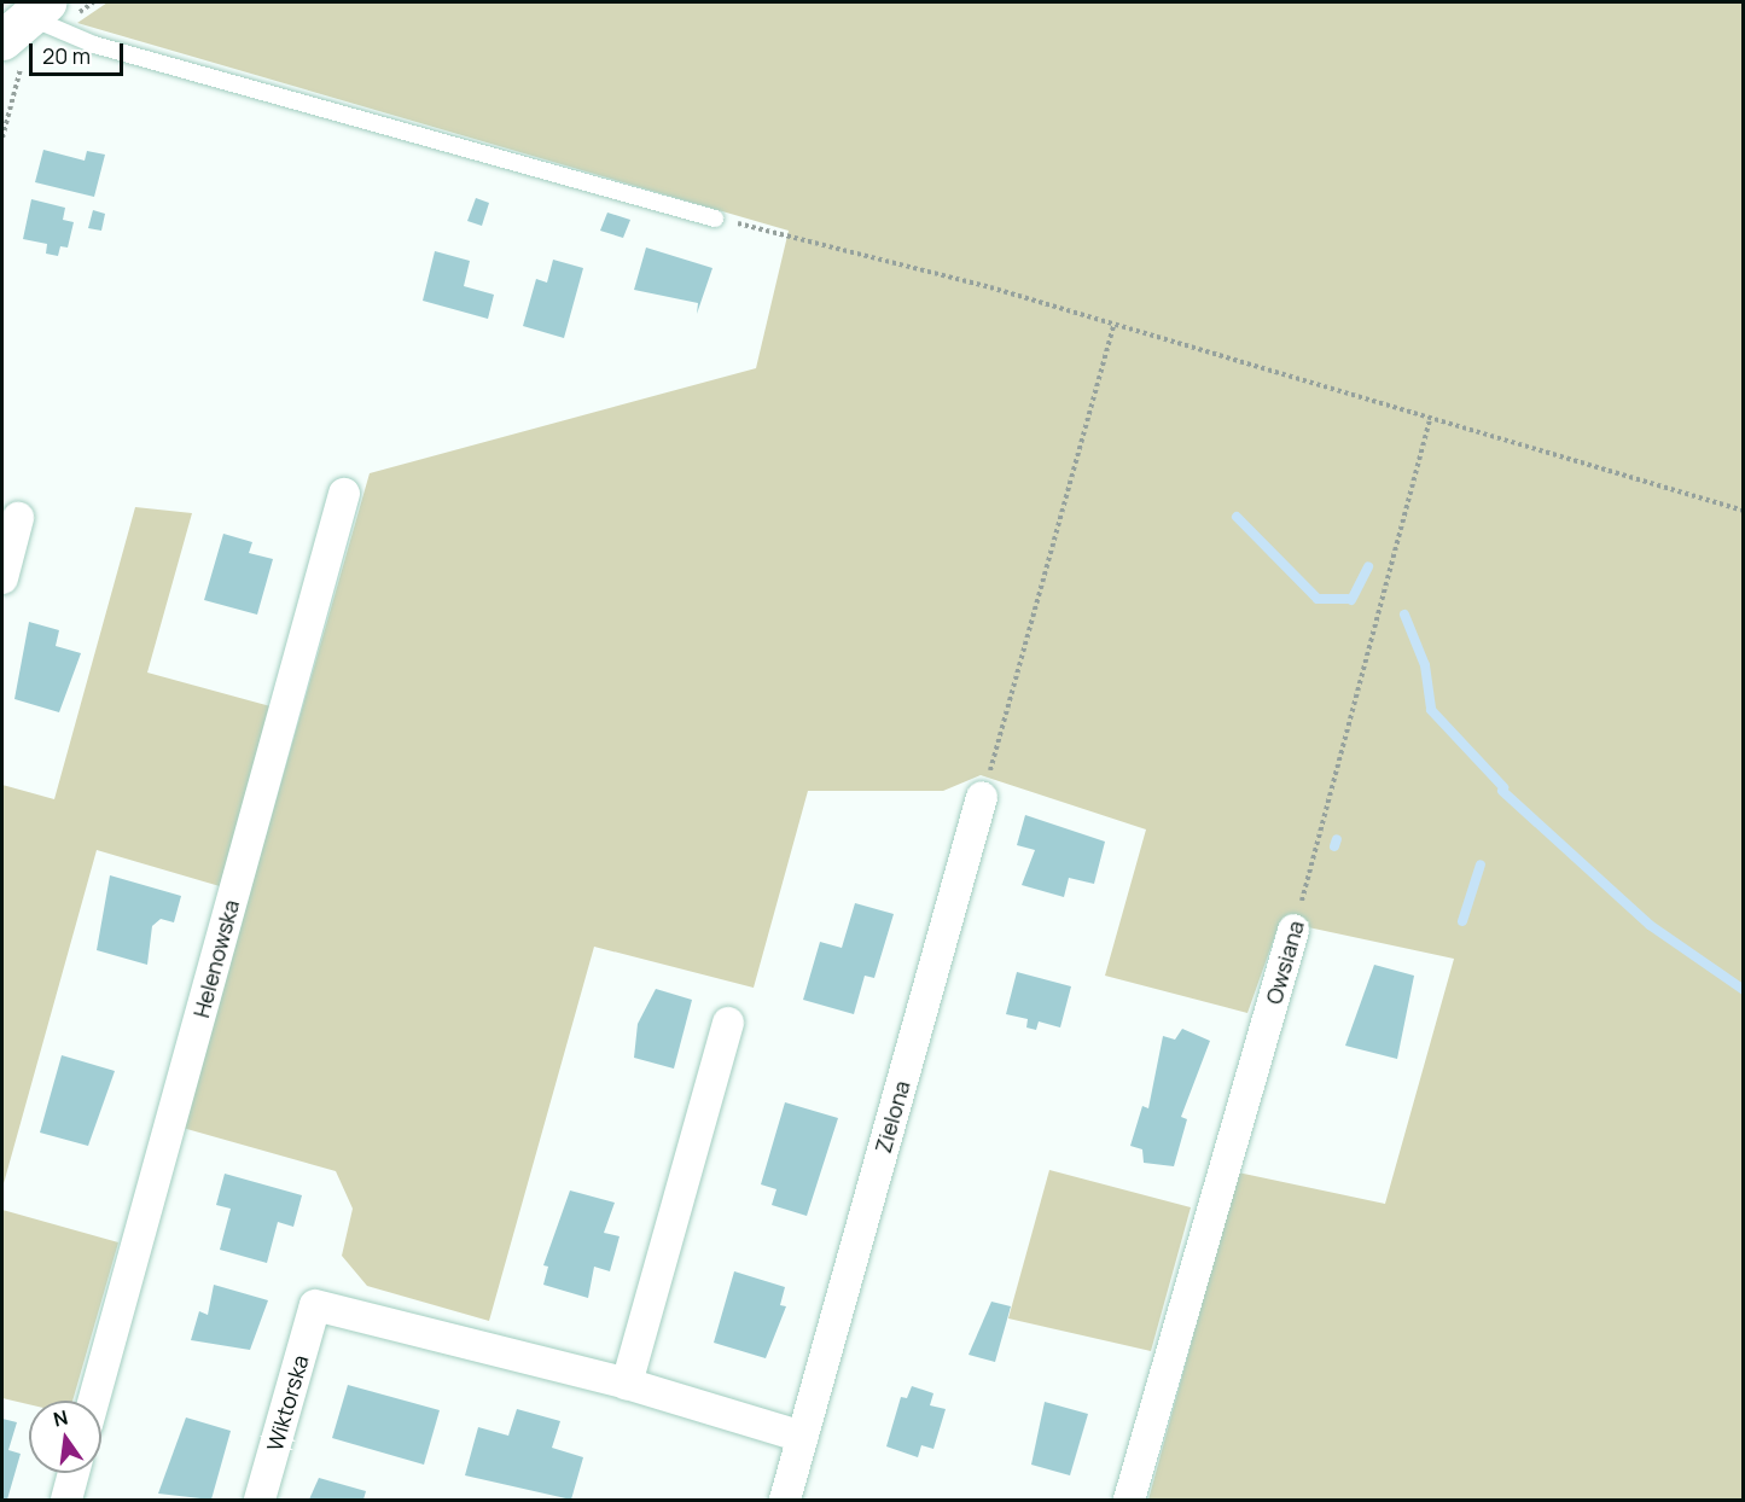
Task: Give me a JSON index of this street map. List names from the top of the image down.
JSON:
{
  "streets": {
    "street": [
      "Helenowska",
      "Owsiana",
      "Zielona",
      "Wiktorska"
    ]
  },
  "scale_bar": "20 m",
  "north": "top"
}
